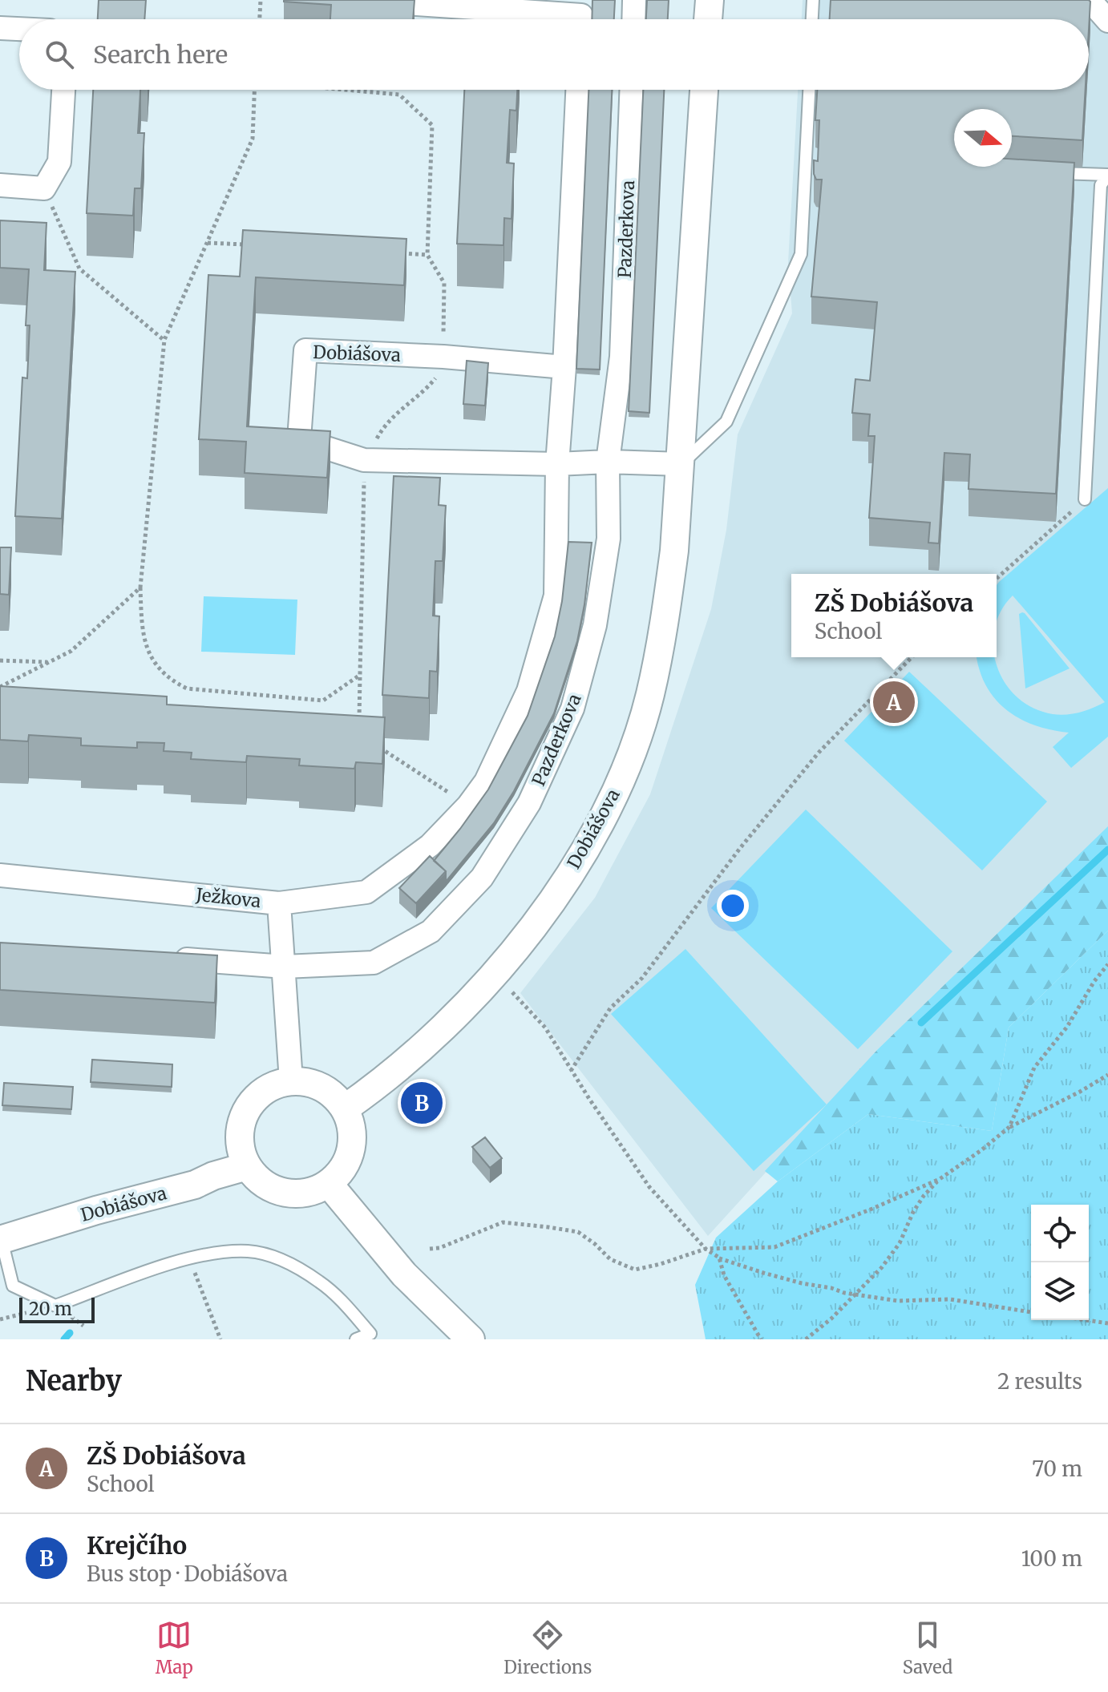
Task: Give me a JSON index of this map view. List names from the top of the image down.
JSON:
{
  "streets": {
    "street": ["Pazderkova", "Dobiášova", "Ježkova"]
  },
  "crossings": [
    ["Pazderkova", "Dobiášova"],
    ["Pazderkova", "Ježkova"],
    ["Dobiášova", "Ježkova"]
  ],
  "scale_bar": "20 m",
  "north": "right",
  "page": {
    "search": "Search here",
    "popup": ["ZŠ Dobiášova", "School"],
    "pins": ["A", "B"],
    "scale": "20 m",
    "heading": ["Nearby", "2 results"],
    "list": [
      {
        "mark": "A",
        "name": "ZŠ Dobiášova",
        "note": "School",
        "value": "70 m"
      },
      {
        "mark": "B",
        "name": "Krejčího",
        "note": "Bus stop · Dobiášova",
        "value": "100 m"
      }
    ],
    "nav": ["Map", "Directions", "Saved"]
  }
}
